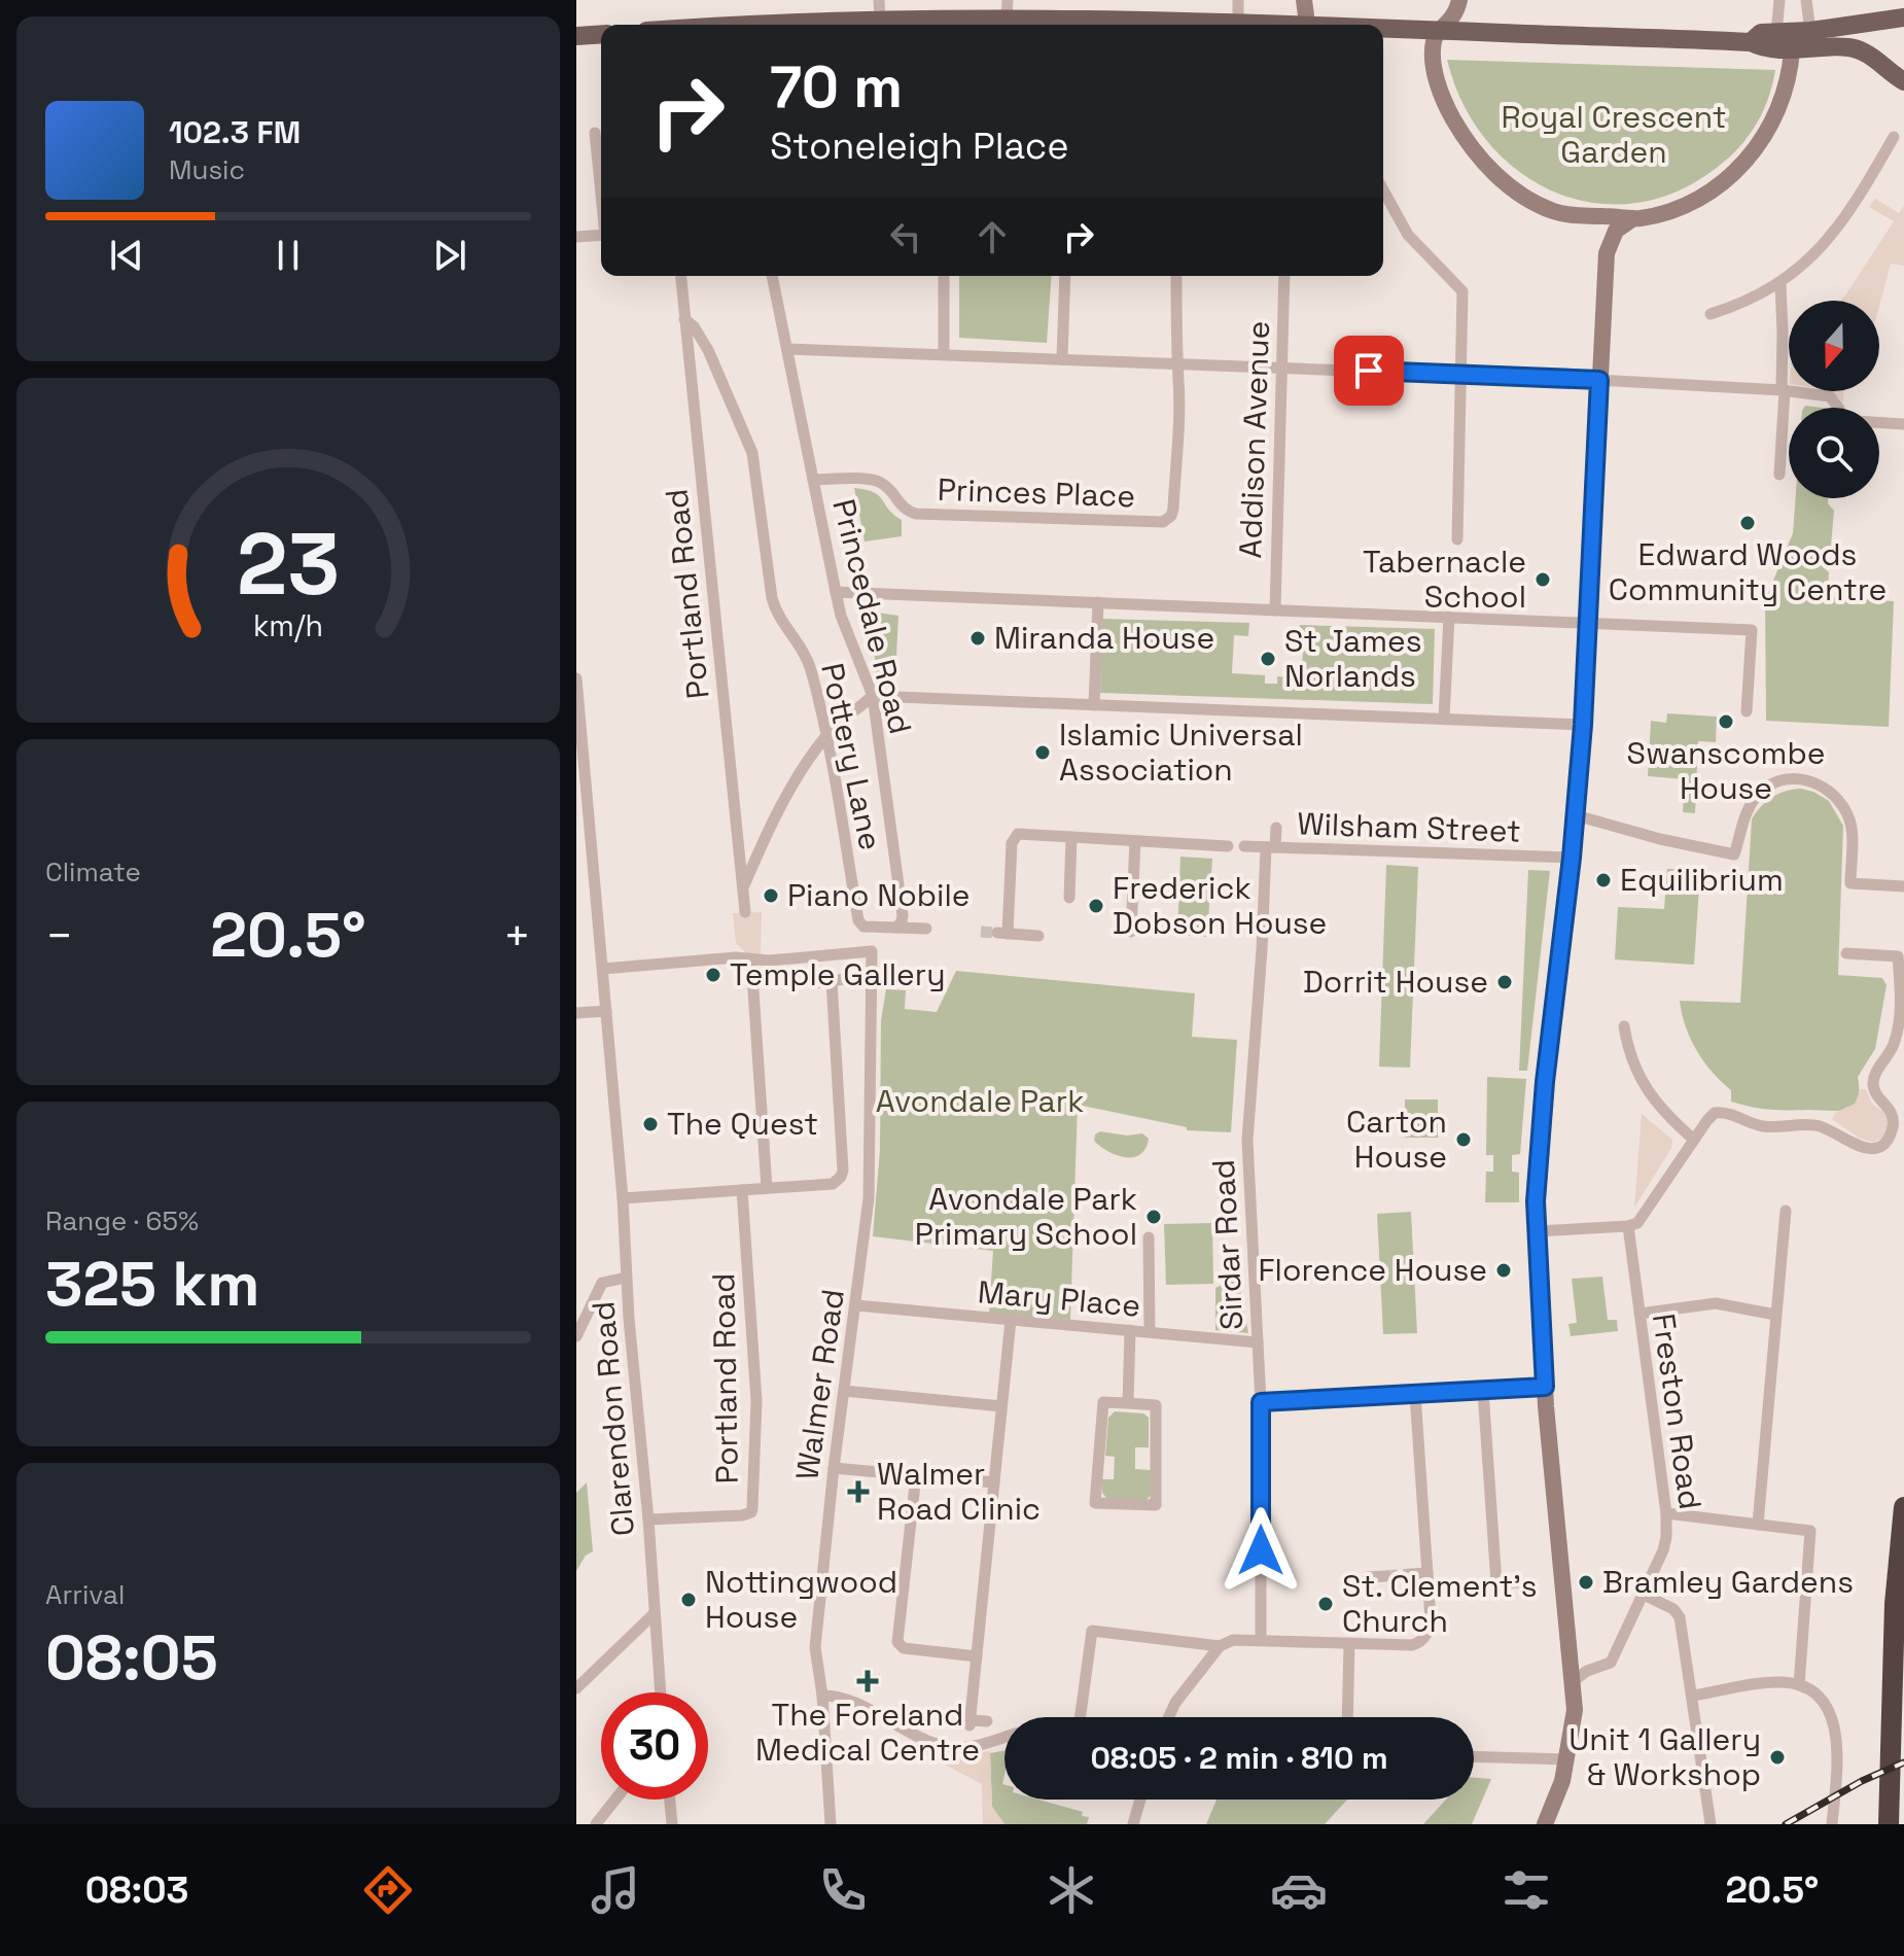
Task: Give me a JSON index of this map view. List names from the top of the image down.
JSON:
{
  "streets": {
    "street": [
      "Addison Avenue",
      "Princes Place",
      "Portland Road",
      "Princedale Road",
      "Pottery Lane",
      "Wilsham Street",
      "Sirdar Road",
      "Mary Place",
      "Walmer Road",
      "Freston Road",
      "Clarendon Road"
    ]
  },
  "crossings": [
    ["Princes Place", "Princedale Road"],
    ["Portland Road", "Pottery Lane"],
    ["Portland Road", "Clarendon Road"],
    ["Princedale Road", "Pottery Lane"],
    ["Wilsham Street", "Sirdar Road"],
    ["Sirdar Road", "Mary Place"],
    ["Mary Place", "Walmer Road"]
  ],
  "parks": ["Royal Crescent Garden", "Avondale Park"],
  "places": {
    "other": [
      "Edward Woods Community Centre",
      "Tabernacle School",
      "Miranda House",
      "St James Norlands",
      "Swanscombe House",
      "Islamic Universal Association",
      "Equilibrium",
      "Piano Nobile",
      "Frederick Dobson House",
      "Temple Gallery",
      "Dorrit House",
      "The Quest",
      "Carton House",
      "Avondale Park Primary School",
      "Florence House",
      "Bramley Gardens",
      "Nottingwood House",
      "St. Clement's Church",
      "Unit 1 Gallery & Workshop"
    ],
    "health": ["Walmer Road Clinic", "The Foreland Medical Centre"]
  },
  "north": "bottom",
  "page": {
    "turn": ["70 m", "Stoneleigh Place"],
    "song": ["102.3 FM", "Music"],
    "tile": [
      "Climate",
      ["Range · 65%", "325 km"],
      ["Arrival", "08:05"]
    ],
    "heat": ["−", "20.5°", "+"],
    "limit": "30",
    "trip": "08:05 · 2 min · 810 m",
    "tabs": ["08:03", "20.5°"],
    "gauge": ["23", "km/h"]
  }
}
